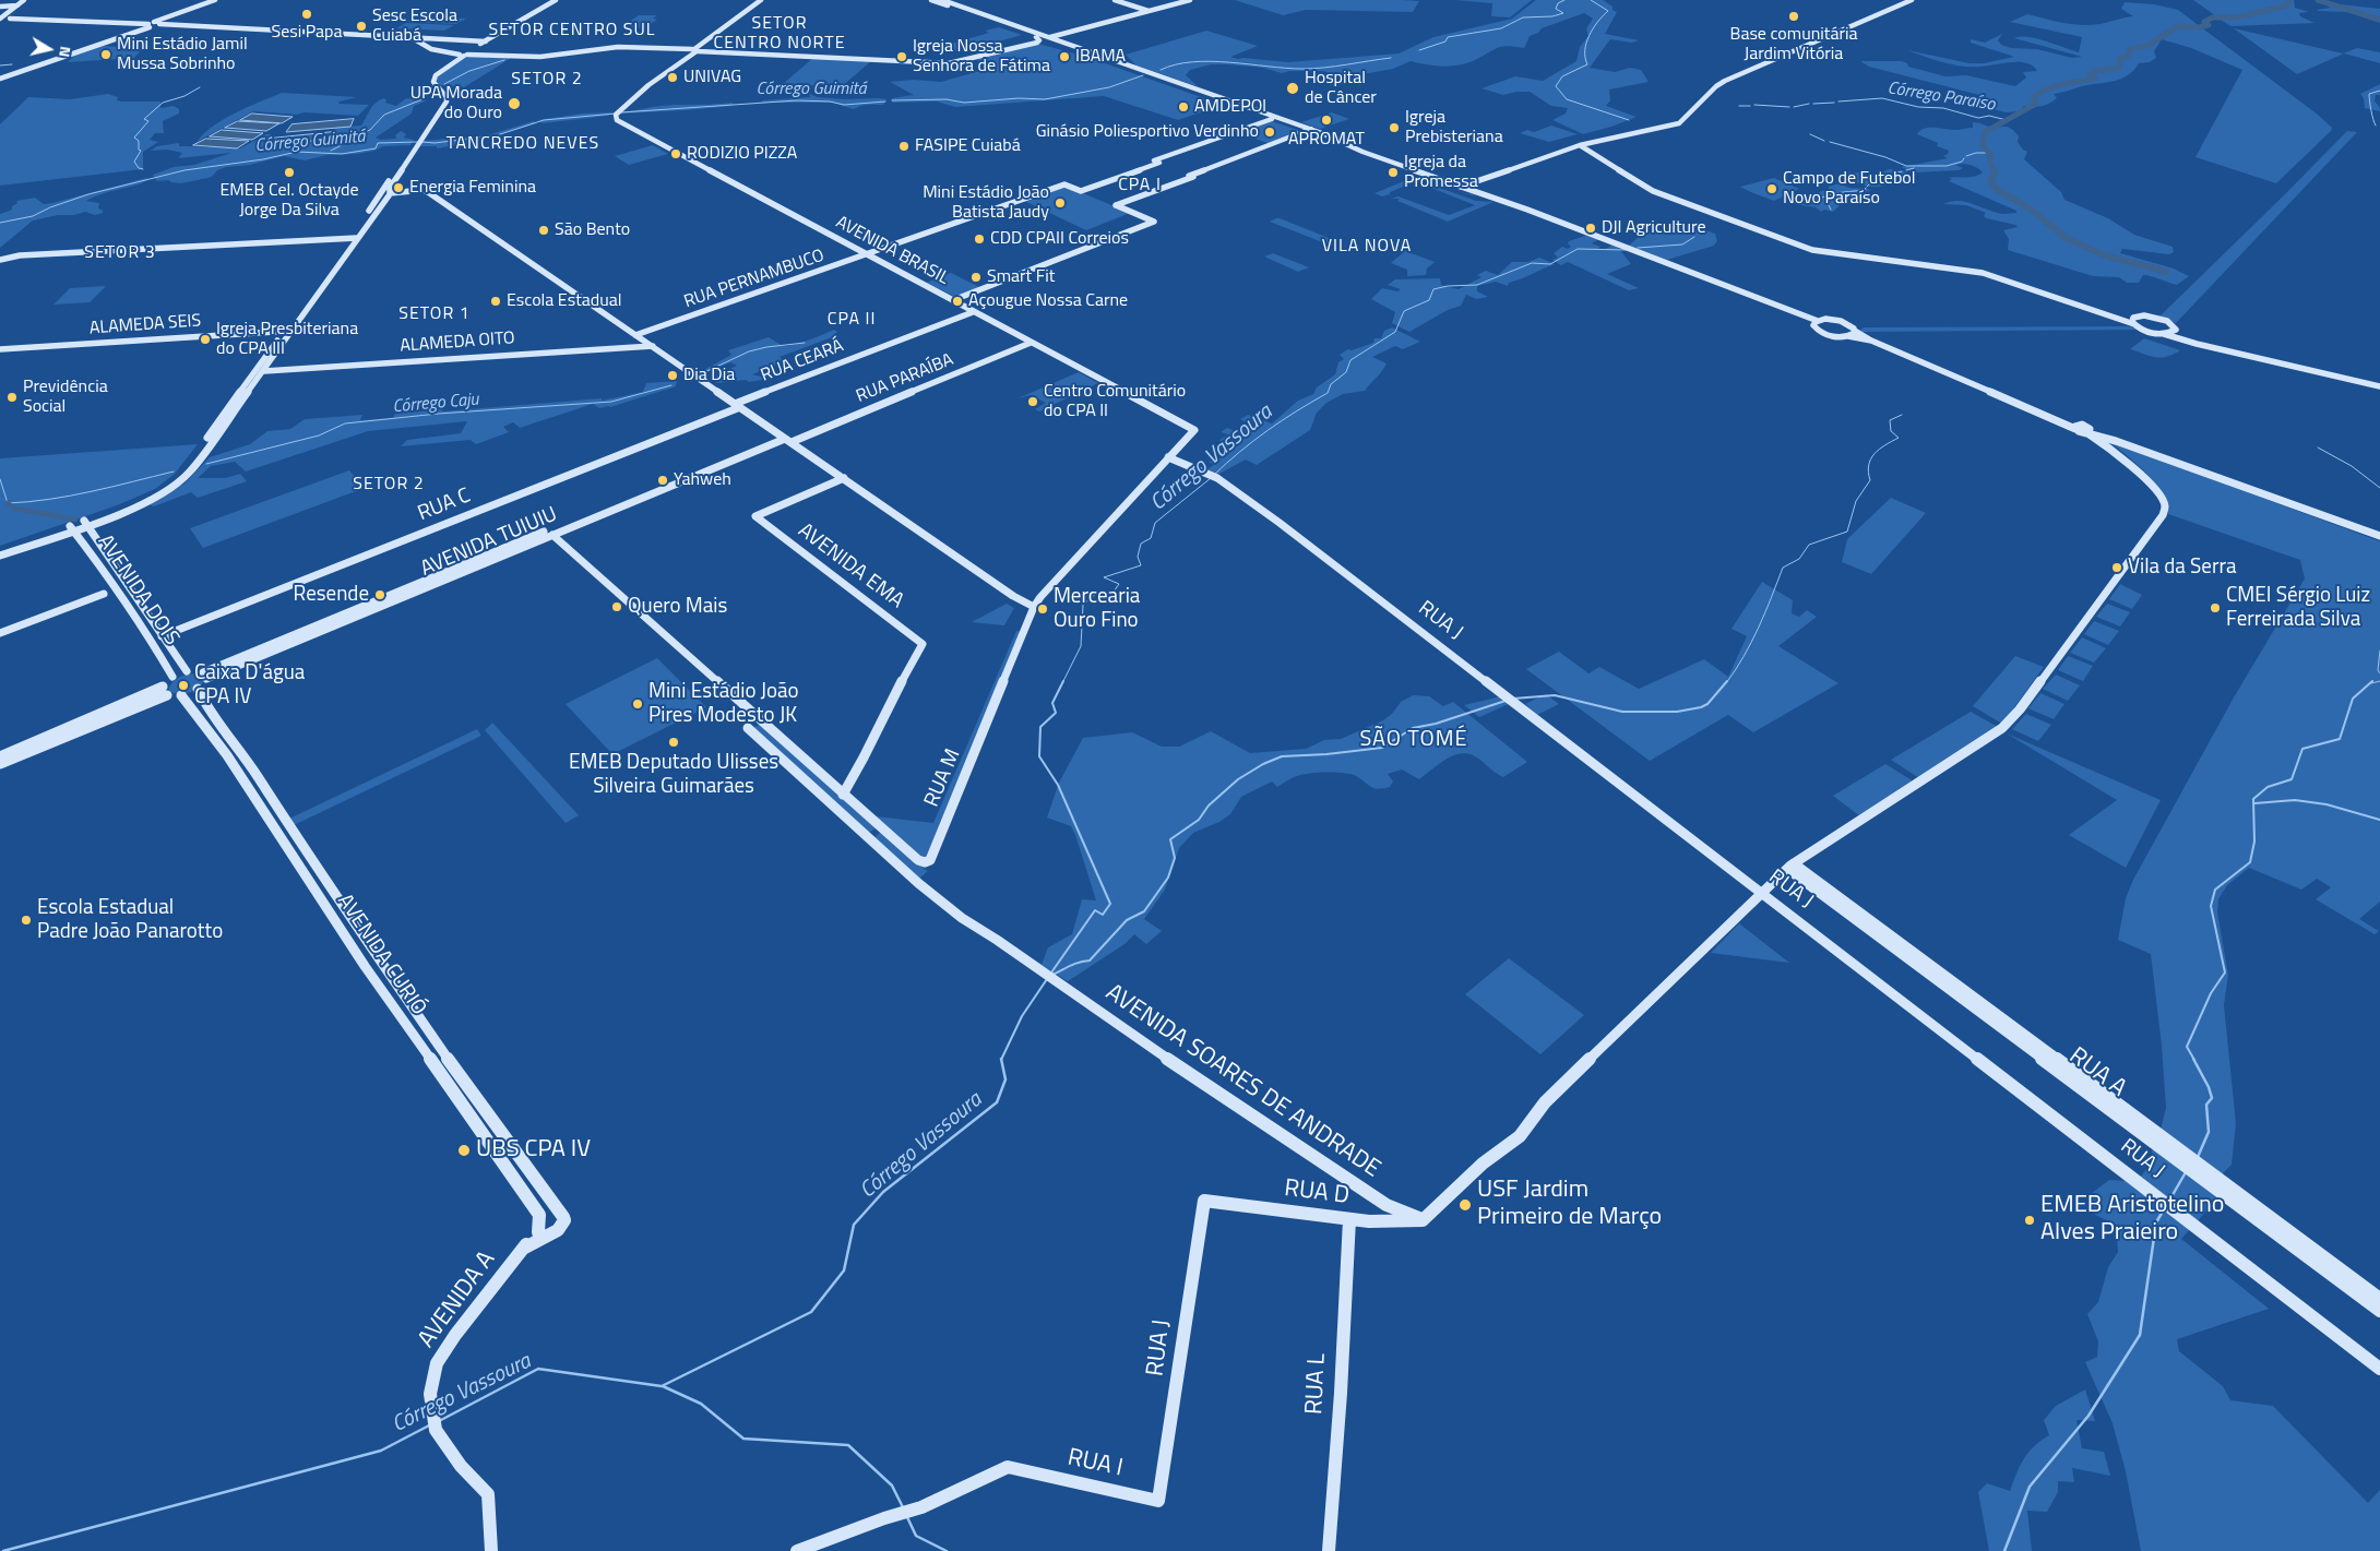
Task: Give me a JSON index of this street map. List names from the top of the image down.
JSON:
{
  "streets": {
    "main road": [
      "AVENIDA BRASIL",
      "RUA PERNAMBUCO",
      "ALAMEDA SEIS",
      "ALAMEDA OITO",
      "RUA PARAÍBA",
      "RUA C",
      "AVENIDA TUIUIU",
      "AVENIDA EMA",
      "RUA J",
      "RUA M",
      "AVENIDA CURIÓ",
      "RUA A",
      "AVENIDA SOARES DE ANDRADE",
      "RUA D",
      "AVENIDA A",
      "RUA L",
      "RUA I"
    ],
    "street": ["RUA CEARÁ", "AVENIDA DOIS"]
  },
  "crossings": [
    ["AVENIDA BRASIL", "RUA PERNAMBUCO"],
    ["AVENIDA BRASIL", "RUA CEARÁ"],
    ["AVENIDA BRASIL", "RUA PARAÍBA"],
    ["AVENIDA BRASIL", "RUA J"],
    ["RUA CEARÁ", "RUA C"],
    ["RUA PARAÍBA", "AVENIDA TUIUIU"],
    ["RUA C", "AVENIDA DOIS"],
    ["AVENIDA EMA", "RUA M"],
    ["RUA J", "RUA D"],
    ["RUA J", "RUA I"],
    ["AVENIDA CURIÓ", "AVENIDA A"],
    ["AVENIDA SOARES DE ANDRADE", "RUA D"],
    ["RUA D", "RUA L"]
  ],
  "districts": [
    "SETOR CENTRO NORTE",
    "SETOR CENTRO SUL",
    "SETOR 2",
    "TANCREDO NEVES",
    "CPA I",
    "VILA NOVA",
    "SETOR 3",
    "SETOR 1",
    "CPA II",
    "SETOR 2",
    "SÃO TOMÉ"
  ],
  "water": [
    "Córrego Guimitá",
    "Córrego Paraíso",
    "Córrego Caju",
    "Córrego Vassoura"
  ],
  "places": [
    "Sesi Papa",
    "Base comunitária Jardim Vitória",
    "Sesc Escola Cuiabá",
    "Mini Estádio Jamil Mussa Sobrinho",
    "Igreja Nossa Senhora de Fátima",
    "IBAMA",
    "UNIVAG",
    "Hospital de Câncer",
    "UPA Morada do Ouro",
    "AMDEPOl",
    "APROMAT",
    "Igreja Prebisteriana",
    "Ginásio Poliesportivo Verdinho",
    "FASIPE Cuiabá",
    "RODIZIO PIZZA",
    "EMEB Cel. Octayde Jorge Da Silva",
    "Igreja da Promessa",
    "Energia Feminina",
    "Campo de Futebol Novo Paraíso",
    "Mini Estádio João Batista Jaudy",
    "DJI Agriculture",
    "São Bento",
    "CDD CPAII Correios",
    "Smart Fit",
    "Escola Estadual",
    "Açougue Nossa Carne",
    "Igreja Presbiteriana do CPA III",
    "Dia Dia",
    "Previdência Social",
    "Centro Comunitário do CPA II",
    "Yahweh",
    "Vila da Serra",
    "Resende",
    "Quero Mais",
    "CMEI Sérgio Luiz Ferreirada Silva",
    "Mercearia Ouro Fino",
    "Caixa D'água CPA IV",
    "Mini Estádio João Pires Modesto JK",
    "EMEB Deputado Ulisses Silveira Guimarães",
    "Escola Estadual Padre João Panarotto",
    "UBS CPA IV",
    "USF Jardim Primeiro de Março",
    "EMEB Aristotelino Alves Praieiro"
  ],
  "north": "right"
}
